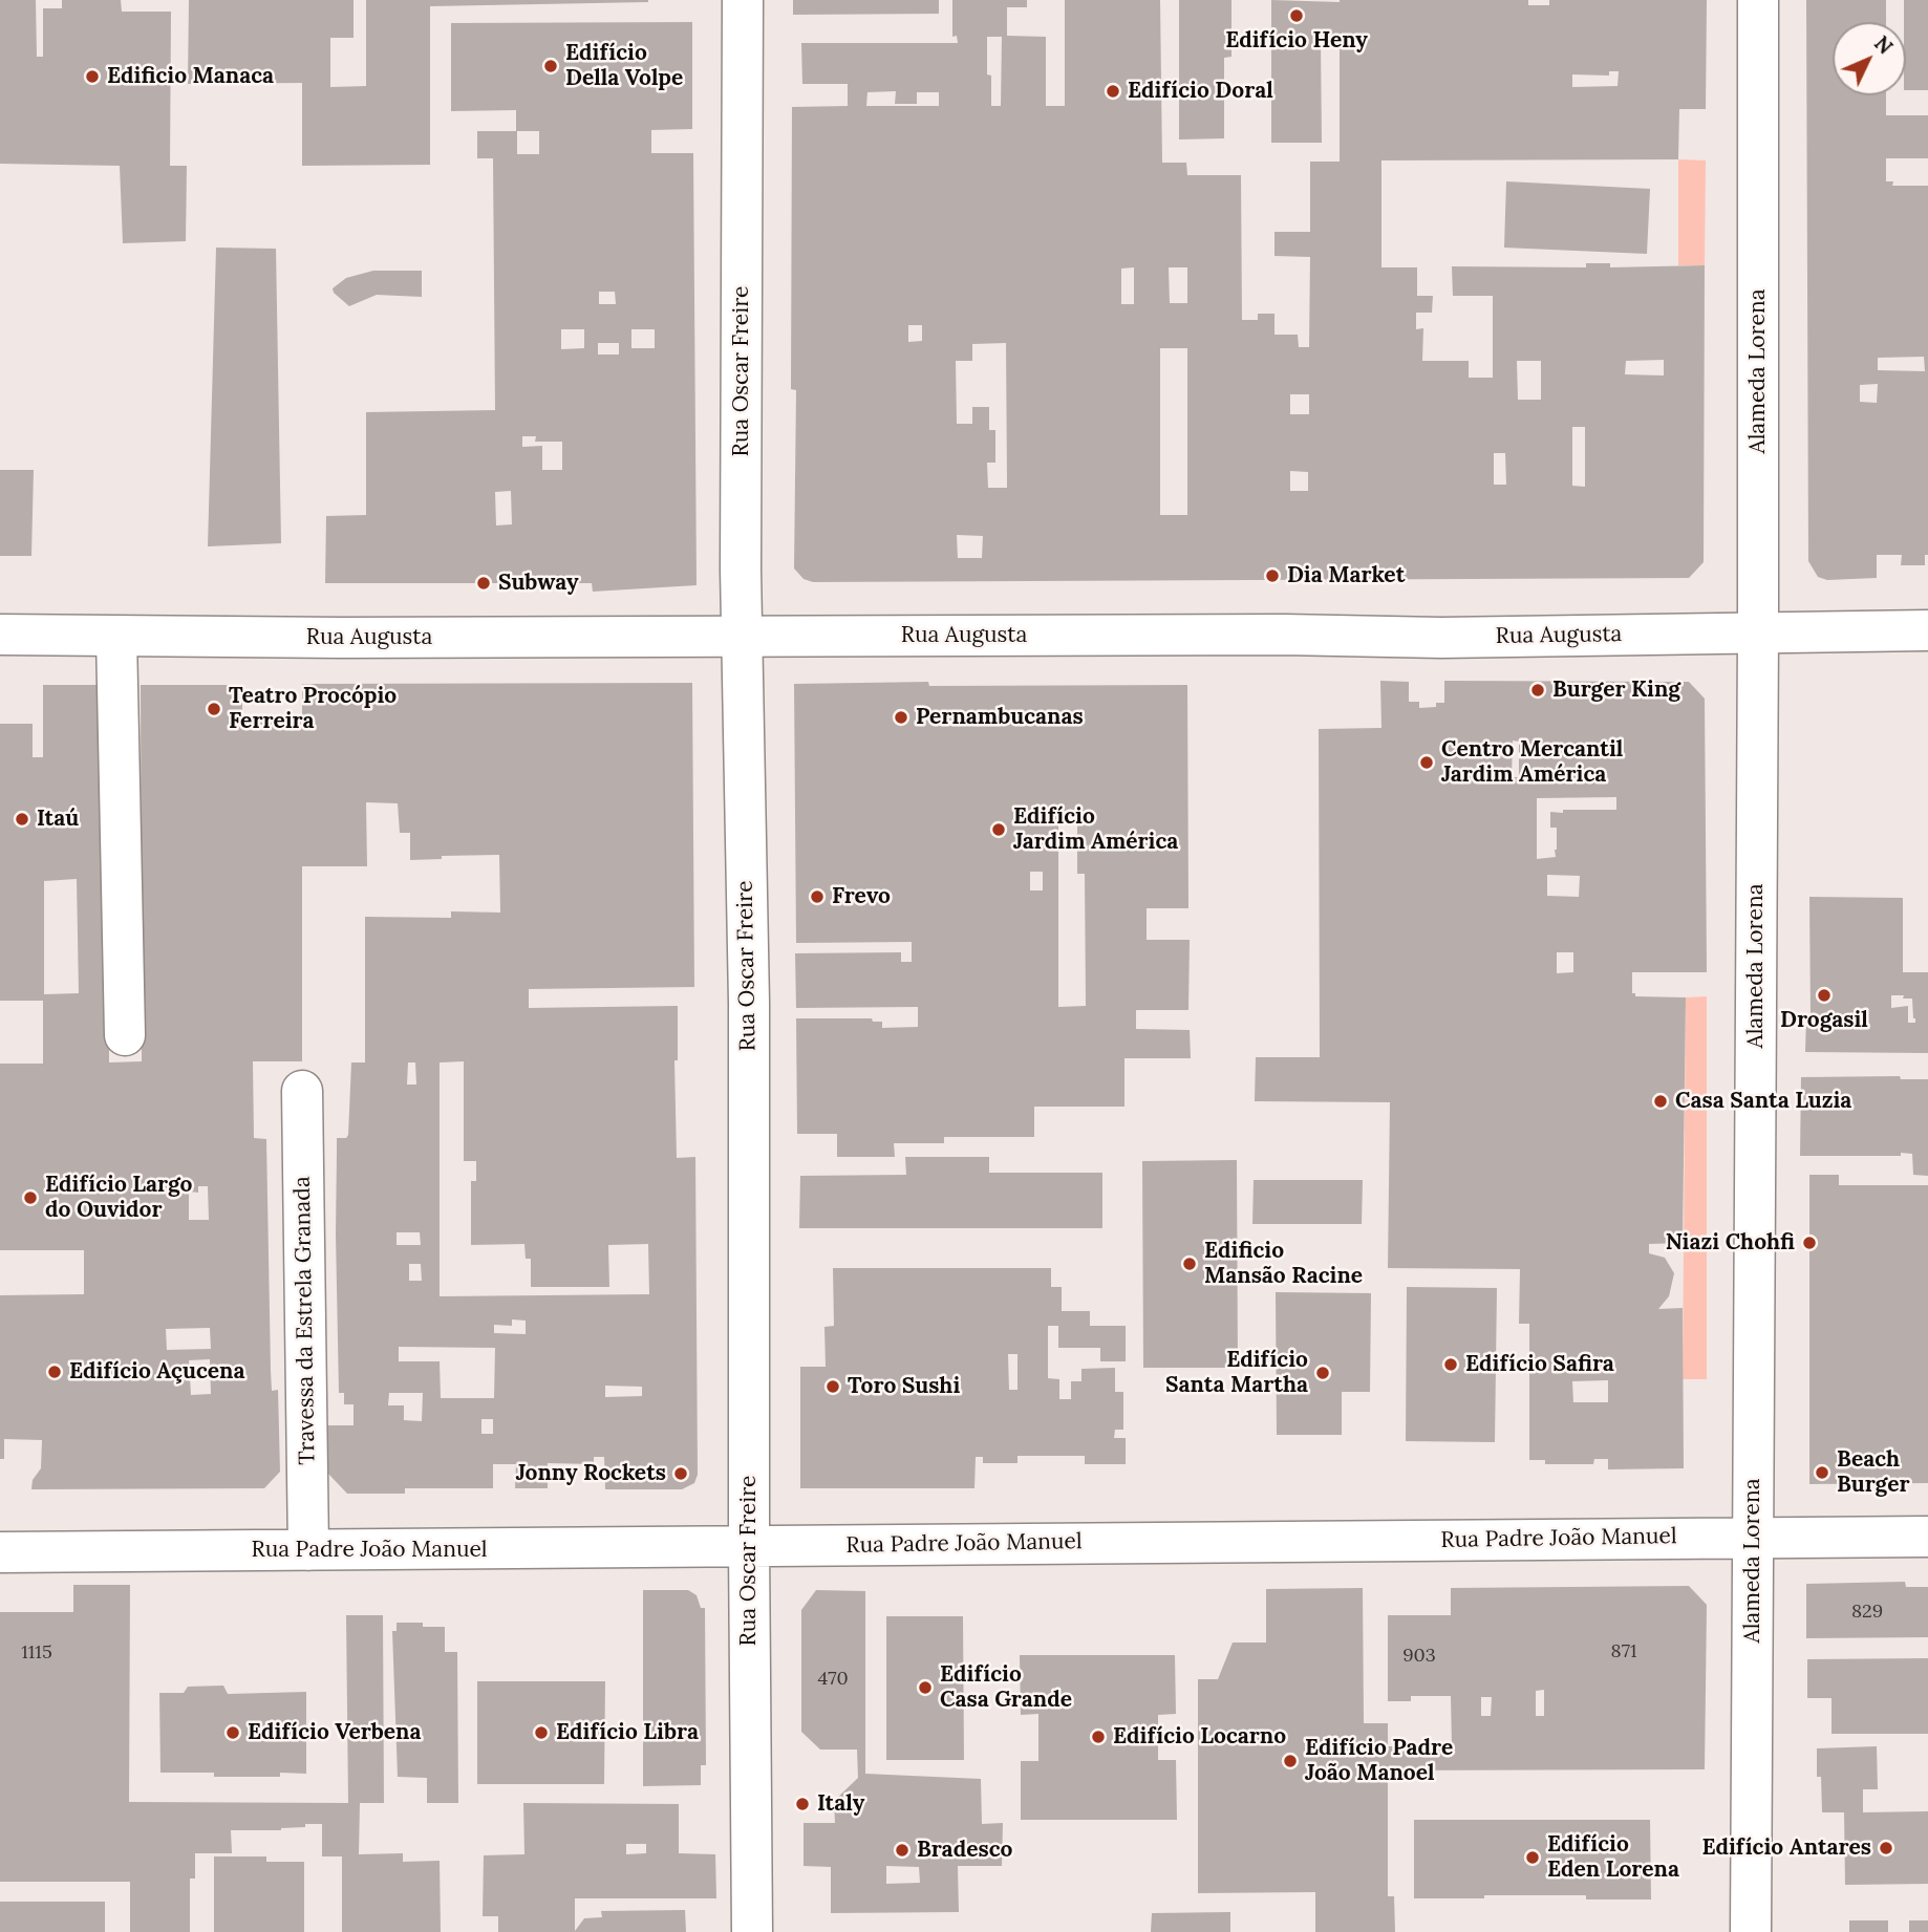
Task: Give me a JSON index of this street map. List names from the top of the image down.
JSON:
{
  "streets": {
    "street": [
      "Rua Oscar Freire",
      "Alameda Lorena",
      "Rua Augusta",
      "Travessa da Estrela Granada",
      "Rua Padre João Manuel"
    ]
  },
  "crossings": [
    ["Rua Oscar Freire", "Rua Augusta"],
    ["Rua Oscar Freire", "Rua Padre João Manuel"],
    ["Alameda Lorena", "Rua Augusta"],
    ["Alameda Lorena", "Rua Padre João Manuel"],
    ["Travessa da Estrela Granada", "Rua Padre João Manuel"]
  ],
  "places": [
    "Edifício Heny",
    "Edifício Della Volpe",
    "Edificio Manaca",
    "Edifício Doral",
    "Dia Market",
    "Subway",
    "Burger King",
    "Teatro Procópio Ferreira",
    "Pernambucanas",
    "Centro Mercantil Jardim América",
    "Itaú",
    "Edifício Jardim América",
    "Frevo",
    "Drogasil",
    "Casa Santa Luzia",
    "Edifício Largo do Ouvidor",
    "Niazi Chohfi",
    "Edificio Mansão Racine",
    "Edifício Safira",
    "Edifício Açucena",
    "Edifício Santa Martha",
    "Toro Sushi",
    "Beach Burger",
    "Jonny Rockets",
    "Edifício Casa Grande",
    "Edifício Verbena",
    "Edifício Libra",
    "Edifício Locarno",
    "Edifício Padre João Manoel",
    "Italy",
    "Edifício Antares",
    "Bradesco",
    "Edifício Eden Lorena"
  ],
  "house_numbers": [
    "829",
    "871",
    "1115",
    "903",
    "470"
  ],
  "north": "top right"
}
